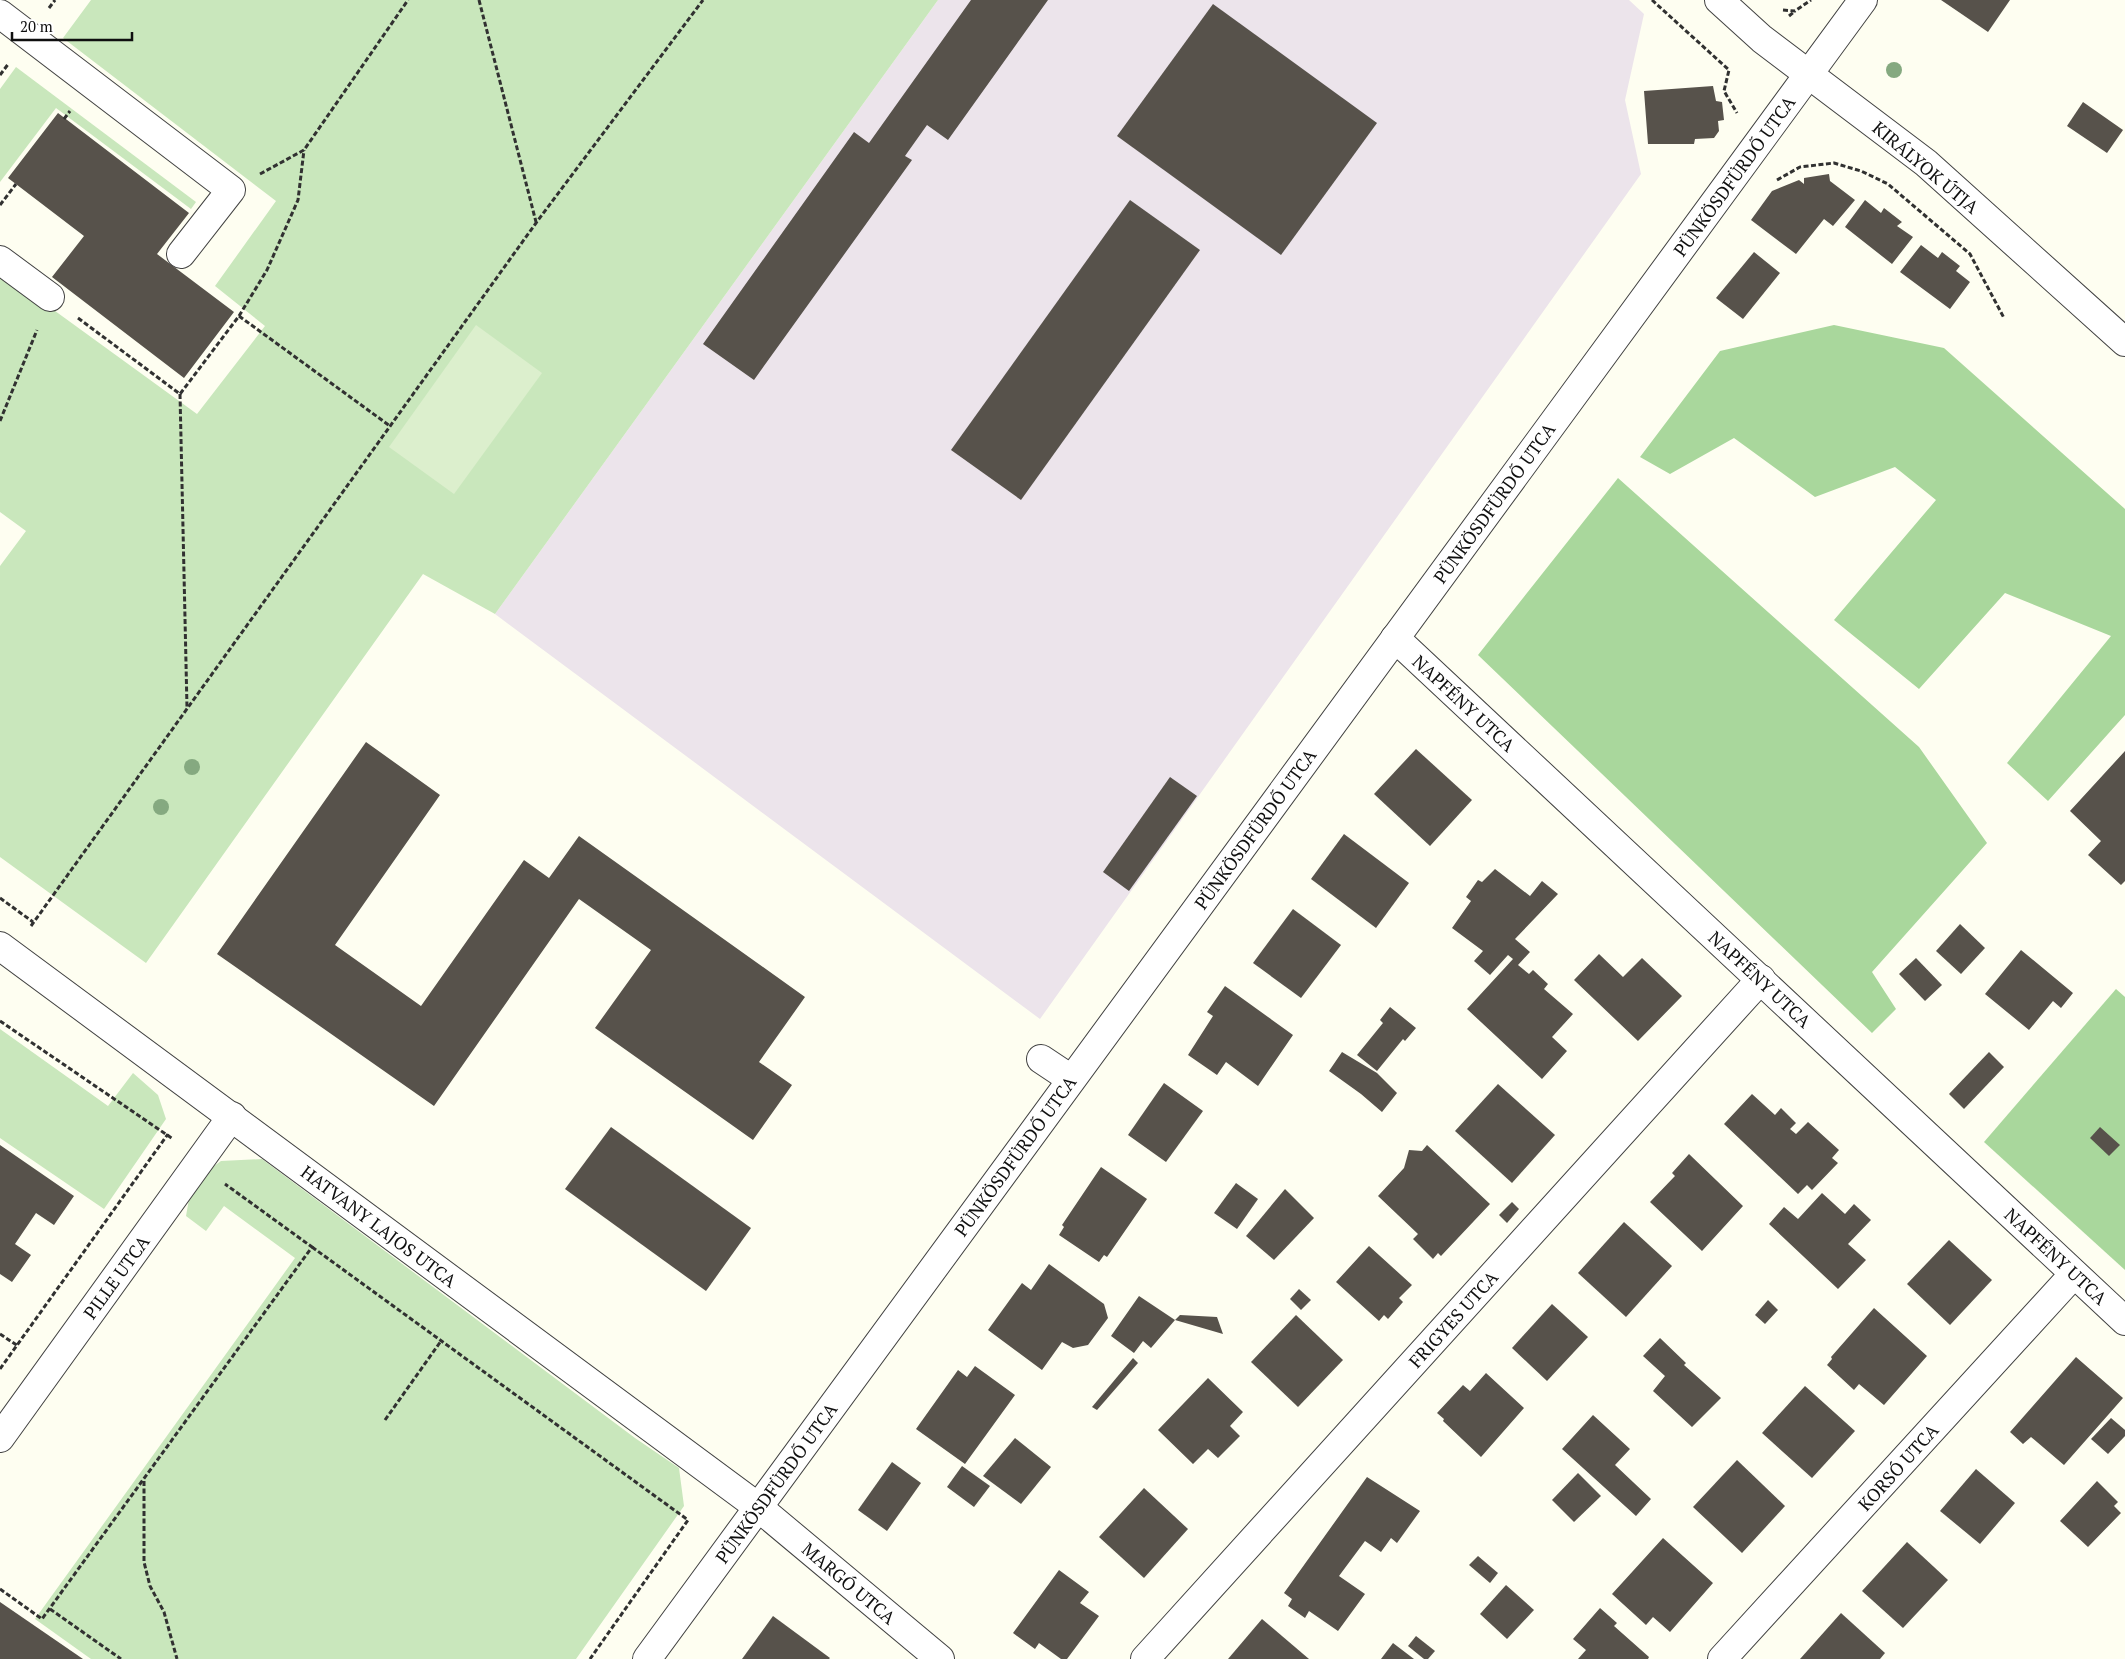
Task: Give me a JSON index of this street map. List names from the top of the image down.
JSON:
{
  "streets": {
    "street": [
      "KIRÁLYOK ÚTJA",
      "PÜNKÖSDFÜRDŐ UTCA",
      "NAPFÉNY UTCA",
      "HATVANY LAJOS UTCA",
      "PILLE UTCA",
      "FRIGYES UTCA",
      "KORSÓ UTCA",
      "MARGÓ UTCA"
    ]
  },
  "crossings": [
    ["KIRÁLYOK ÚTJA", "PÜNKÖSDFÜRDŐ UTCA"],
    ["PÜNKÖSDFÜRDŐ UTCA", "NAPFÉNY UTCA"],
    ["PÜNKÖSDFÜRDŐ UTCA", "HATVANY LAJOS UTCA"],
    ["PÜNKÖSDFÜRDŐ UTCA", "MARGÓ UTCA"],
    ["NAPFÉNY UTCA", "FRIGYES UTCA"],
    ["NAPFÉNY UTCA", "KORSÓ UTCA"],
    ["HATVANY LAJOS UTCA", "PILLE UTCA"],
    ["HATVANY LAJOS UTCA", "MARGÓ UTCA"]
  ],
  "scale_bar": "20 m"
}
